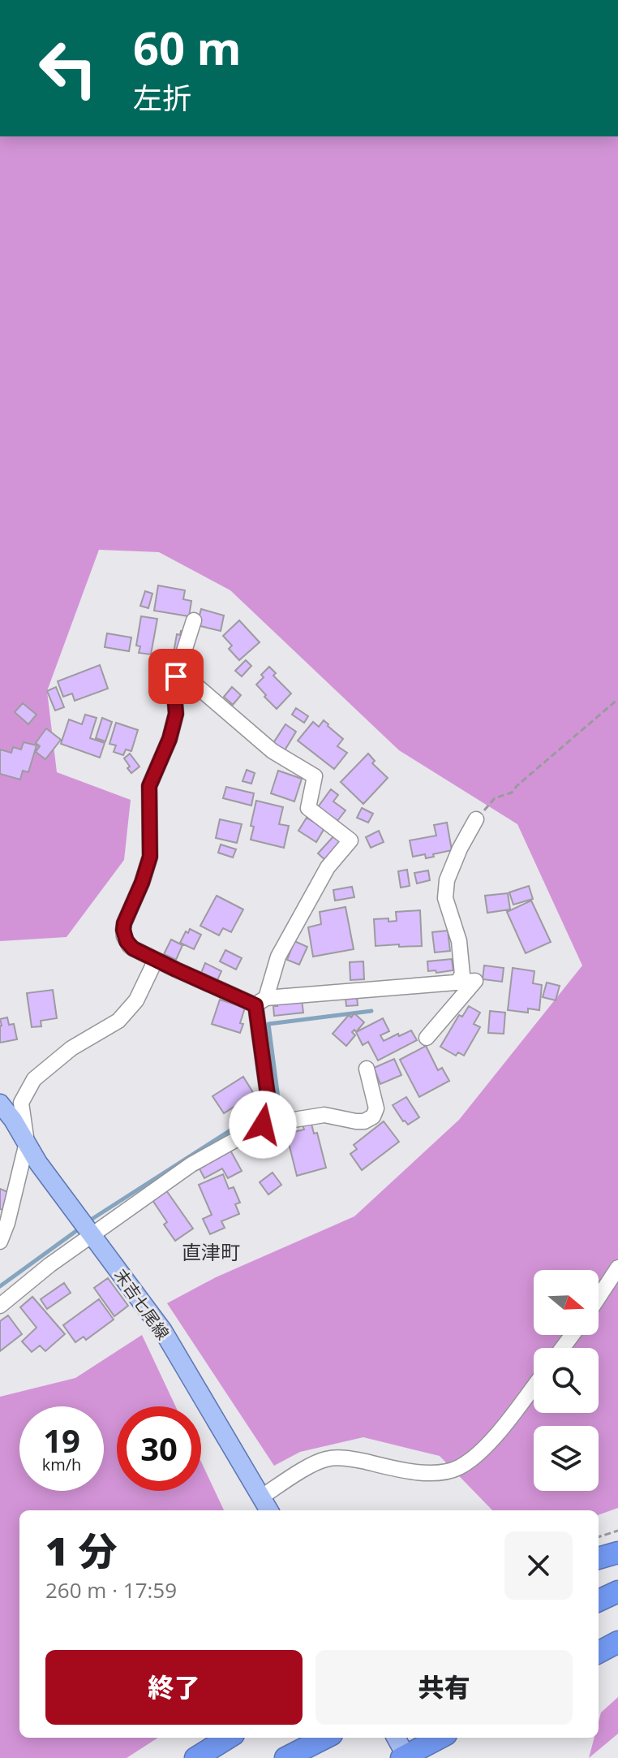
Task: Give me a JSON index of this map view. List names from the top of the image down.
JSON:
{
  "streets": {
    "main road": ["末吉七尾線"]
  },
  "districts": ["直津町"],
  "north": "right",
  "page": {
    "turn": ["60 m", "左折"],
    "speed": "19 km/h",
    "limit": "30",
    "heading": ["1 分", "260 m · 17:59"],
    "buttons": ["終了", "共有"]
  }
}
